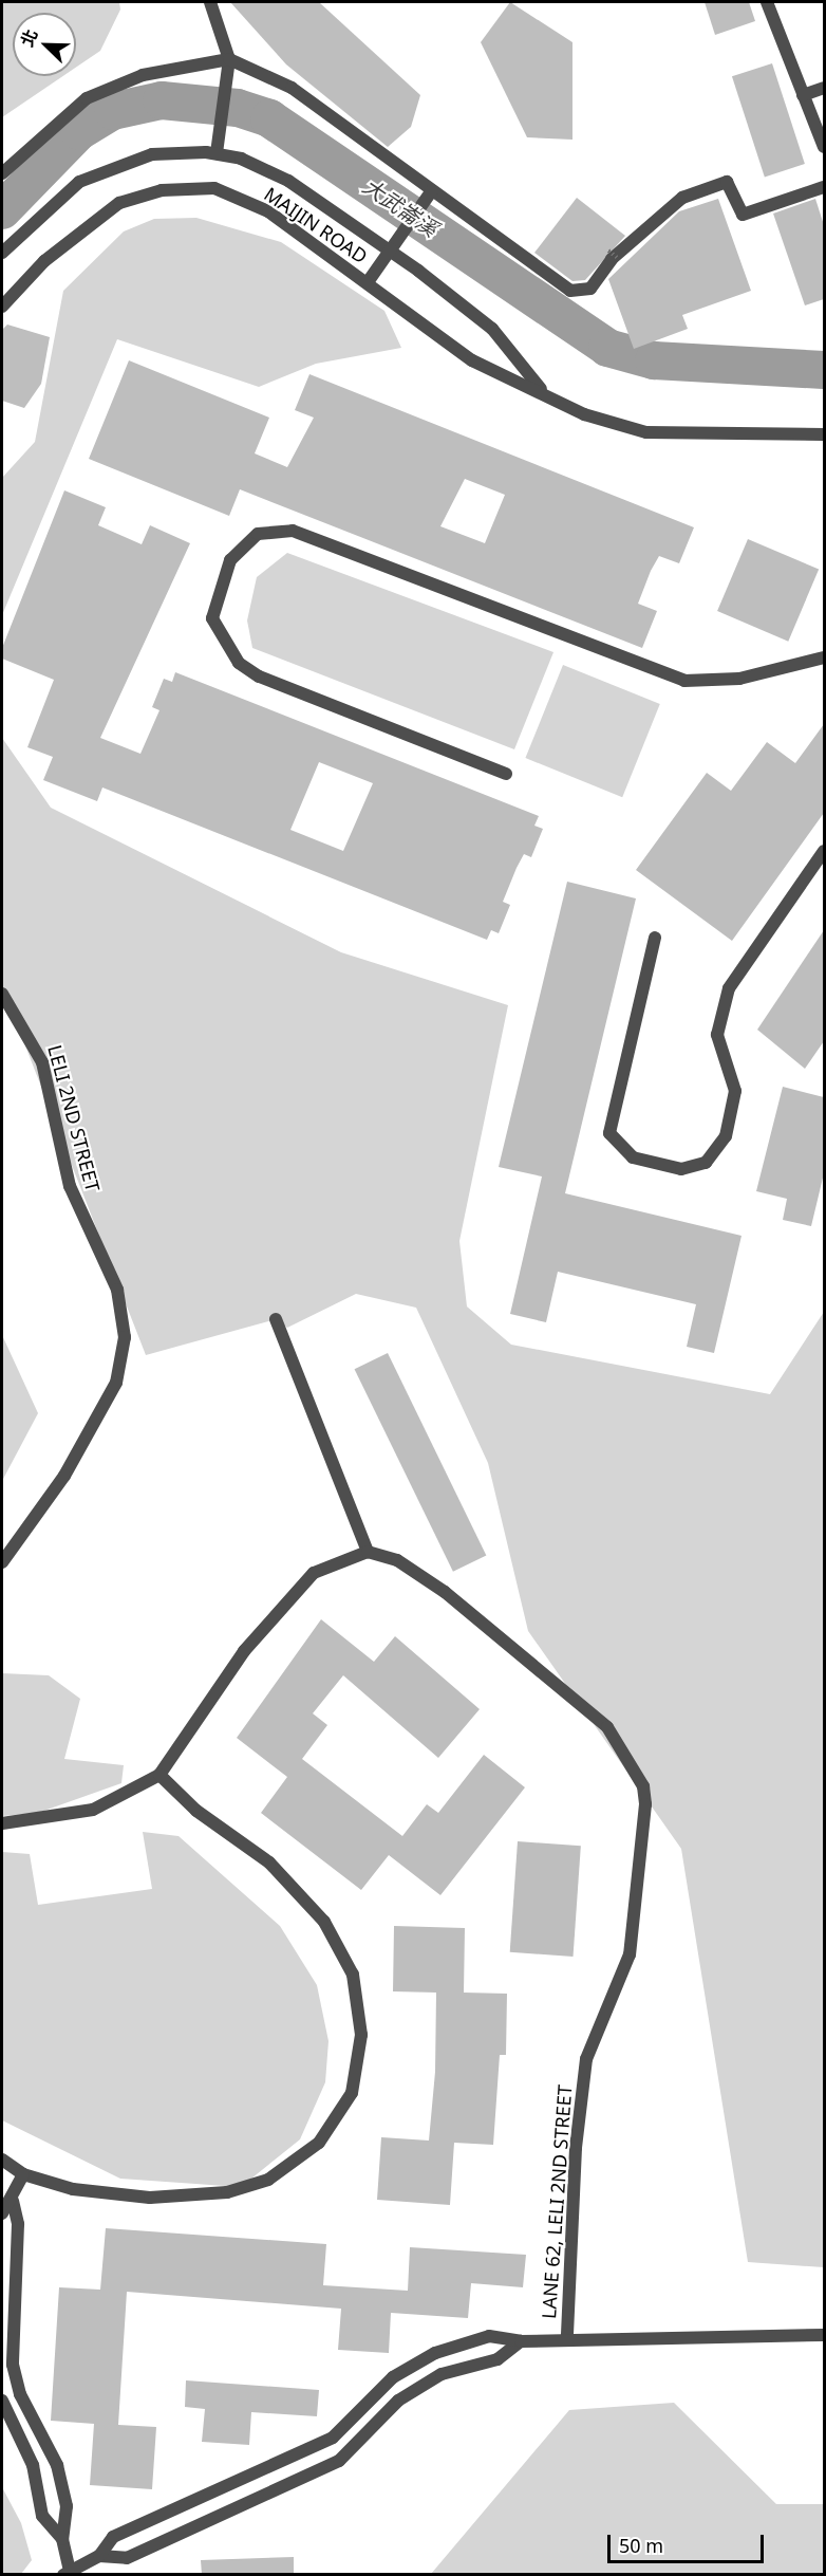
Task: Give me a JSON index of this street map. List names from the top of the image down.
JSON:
{
  "streets": {
    "street": ["MAIJIN ROAD", "LELI 2ND STREET", "LANE 62, LELI 2ND STREET"]
  },
  "water": ["大武崙溪"],
  "scale_bar": "50 m",
  "north": "top left"
}
